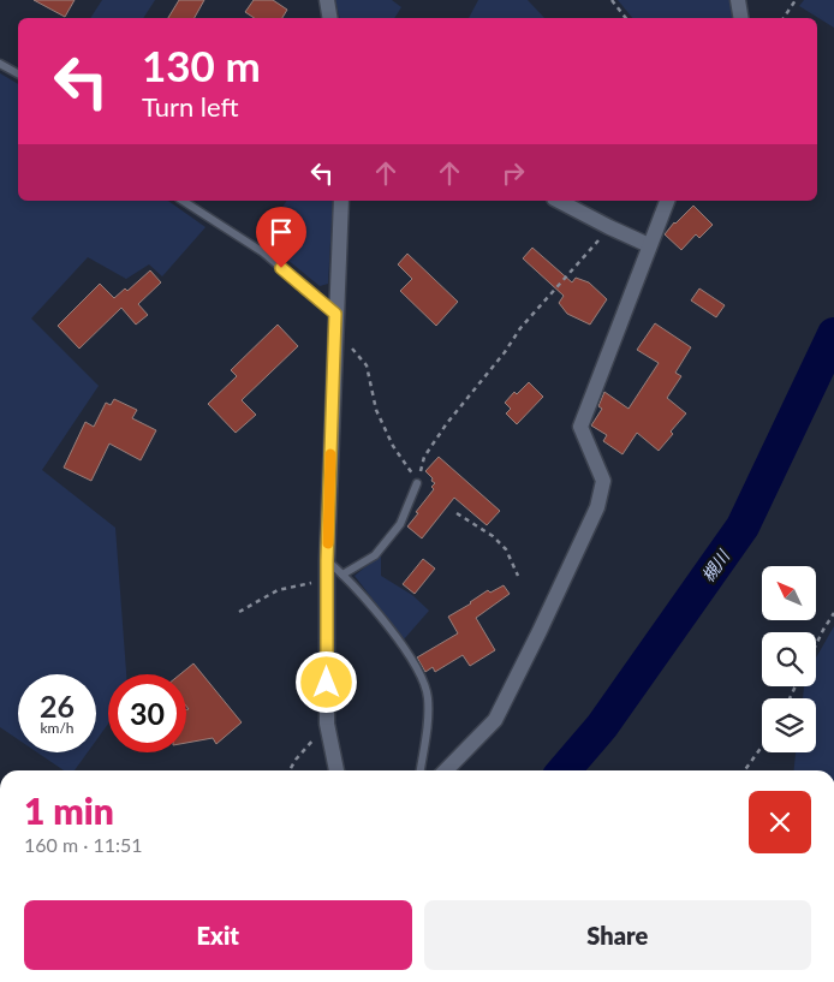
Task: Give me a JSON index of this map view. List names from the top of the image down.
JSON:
{
  "water": ["槻川"],
  "north": "top left",
  "page": {
    "turn": ["130 m", "Turn left"],
    "speed": "26 km/h",
    "limit": "30",
    "heading": ["1 min", "160 m · 11:51"],
    "buttons": ["Exit", "Share"]
  }
}
